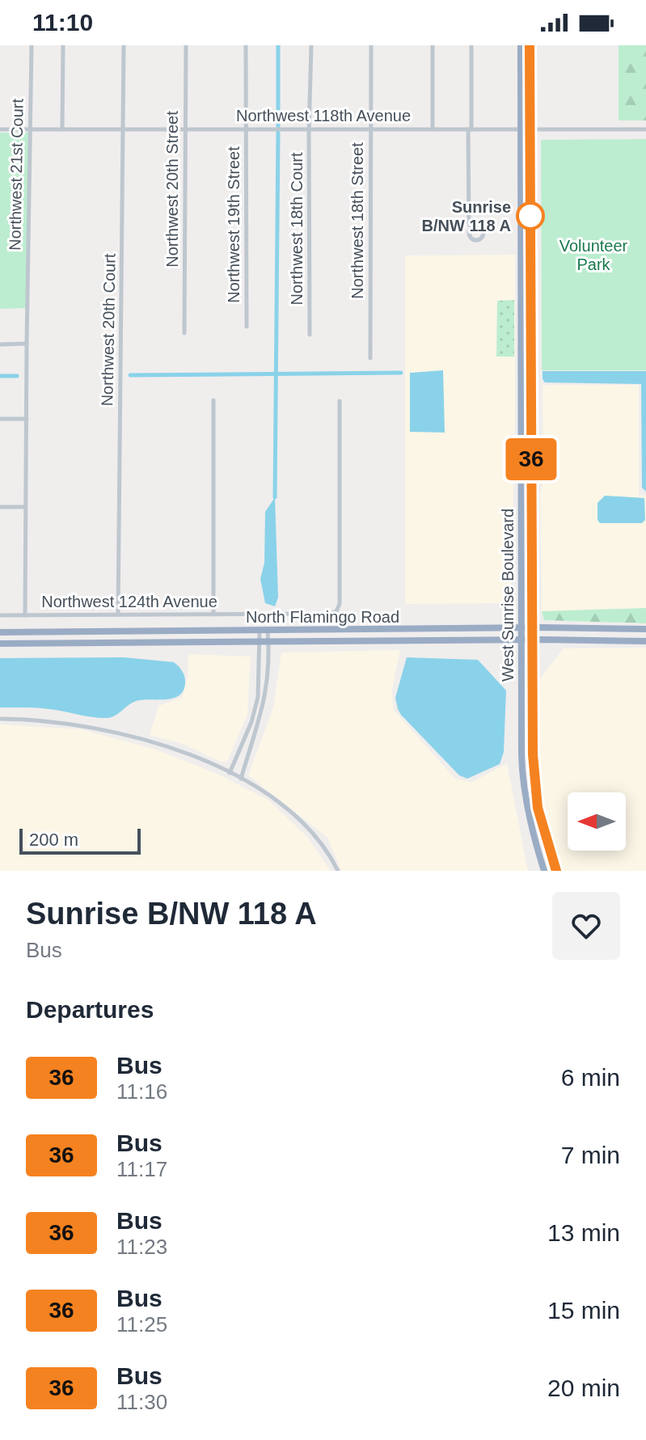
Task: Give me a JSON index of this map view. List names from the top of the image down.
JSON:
{
  "streets": {
    "highway": ["West Sunrise Boulevard", "North Flamingo Road"],
    "street": [
      "Northwest 118th Avenue",
      "Northwest 21st Court",
      "Northwest 20th Street",
      "Northwest 18th Street",
      "Northwest 19th Street",
      "Northwest 18th Court",
      "Northwest 20th Court",
      "Northwest 124th Avenue"
    ]
  },
  "crossings": [
    ["Northwest 118th Avenue", "Northwest 21st Court"],
    ["Northwest 118th Avenue", "Northwest 20th Street"],
    ["Northwest 118th Avenue", "Northwest 18th Street"],
    ["Northwest 118th Avenue", "Northwest 19th Street"],
    ["Northwest 118th Avenue", "Northwest 18th Court"],
    ["Northwest 118th Avenue", "Northwest 20th Court"],
    ["Northwest 118th Avenue", "West Sunrise Boulevard"],
    ["Northwest 21st Court", "Northwest 124th Avenue"],
    ["Northwest 20th Court", "Northwest 124th Avenue"],
    ["West Sunrise Boulevard", "North Flamingo Road"]
  ],
  "parks": ["Volunteer Park"],
  "places": ["Sunrise B/NW 118 A"],
  "lines": ["bus line 36"],
  "scale_bar": "200 m",
  "north": "left",
  "page": {
    "status": "11:10",
    "on_map": "36",
    "scale": "200 m",
    "heading": [
      ["Sunrise B/NW 118 A", "Bus"],
      "Departures"
    ],
    "list": [
      {
        "mark": "36",
        "name": "Bus",
        "note": "11:16",
        "value": "6 min"
      },
      {
        "mark": "36",
        "name": "Bus",
        "note": "11:17",
        "value": "7 min"
      },
      {
        "mark": "36",
        "name": "Bus",
        "note": "11:23",
        "value": "13 min"
      },
      {
        "mark": "36",
        "name": "Bus",
        "note": "11:25",
        "value": "15 min"
      },
      {
        "mark": "36",
        "name": "Bus",
        "note": "11:30",
        "value": "20 min"
      }
    ]
  }
}
